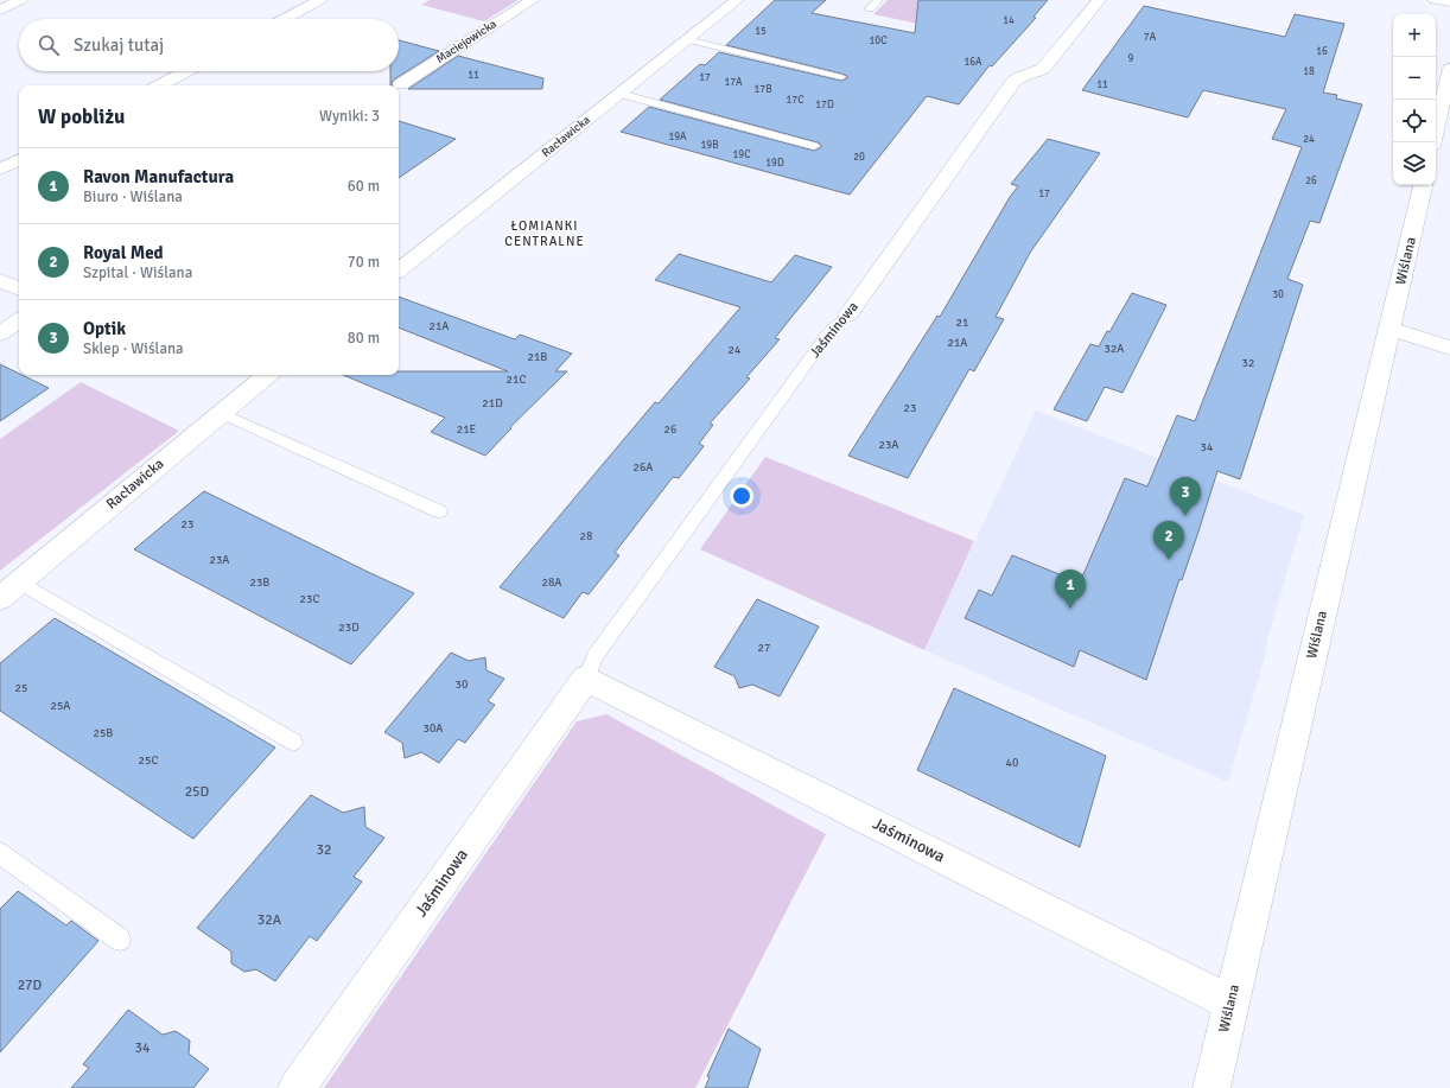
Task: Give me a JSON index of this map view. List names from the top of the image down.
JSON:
{
  "streets": {
    "street": [
      "Maciejowicka",
      "Racławicka",
      "Wiślana",
      "Jaśminowa"
    ]
  },
  "crossings": [
    ["Wiślana", "Jaśminowa"]
  ],
  "districts": ["ŁOMIANKI CENTRALNE"],
  "house_numbers": [
    "14",
    "15",
    "7A",
    "10C",
    "16",
    "9",
    "16A",
    "18",
    "11",
    "17",
    "17A",
    "11",
    "17B",
    "17C",
    "17D",
    "19A",
    "24",
    "19B",
    "19C",
    "20",
    "19D",
    "26",
    "17",
    "30",
    "21",
    "21A",
    "21A",
    "32A",
    "24",
    "21B",
    "32",
    "21C",
    "21D",
    "23",
    "21E",
    "26",
    "23A",
    "34",
    "26A",
    "23",
    "28",
    "23A",
    "23B",
    "28A",
    "23C",
    "23D",
    "27",
    "30",
    "25",
    "25A",
    "30A",
    "25B",
    "25C",
    "40",
    "25D",
    "32",
    "32A",
    "27D",
    "34"
  ],
  "page": {
    "map_buttons": ["+", "−"],
    "search": "Szukaj tutaj",
    "heading": ["W pobliżu", "Wyniki: 3"],
    "list": [
      {
        "mark": "1",
        "name": "Ravon Manufactura",
        "note": "Biuro · Wiślana",
        "value": "60 m"
      },
      {
        "mark": "2",
        "name": "Royal Med",
        "note": "Szpital · Wiślana",
        "value": "70 m"
      },
      {
        "mark": "3",
        "name": "Optik",
        "note": "Sklep · Wiślana",
        "value": "80 m"
      }
    ],
    "pins": ["3", "2", "1"]
  }
}
